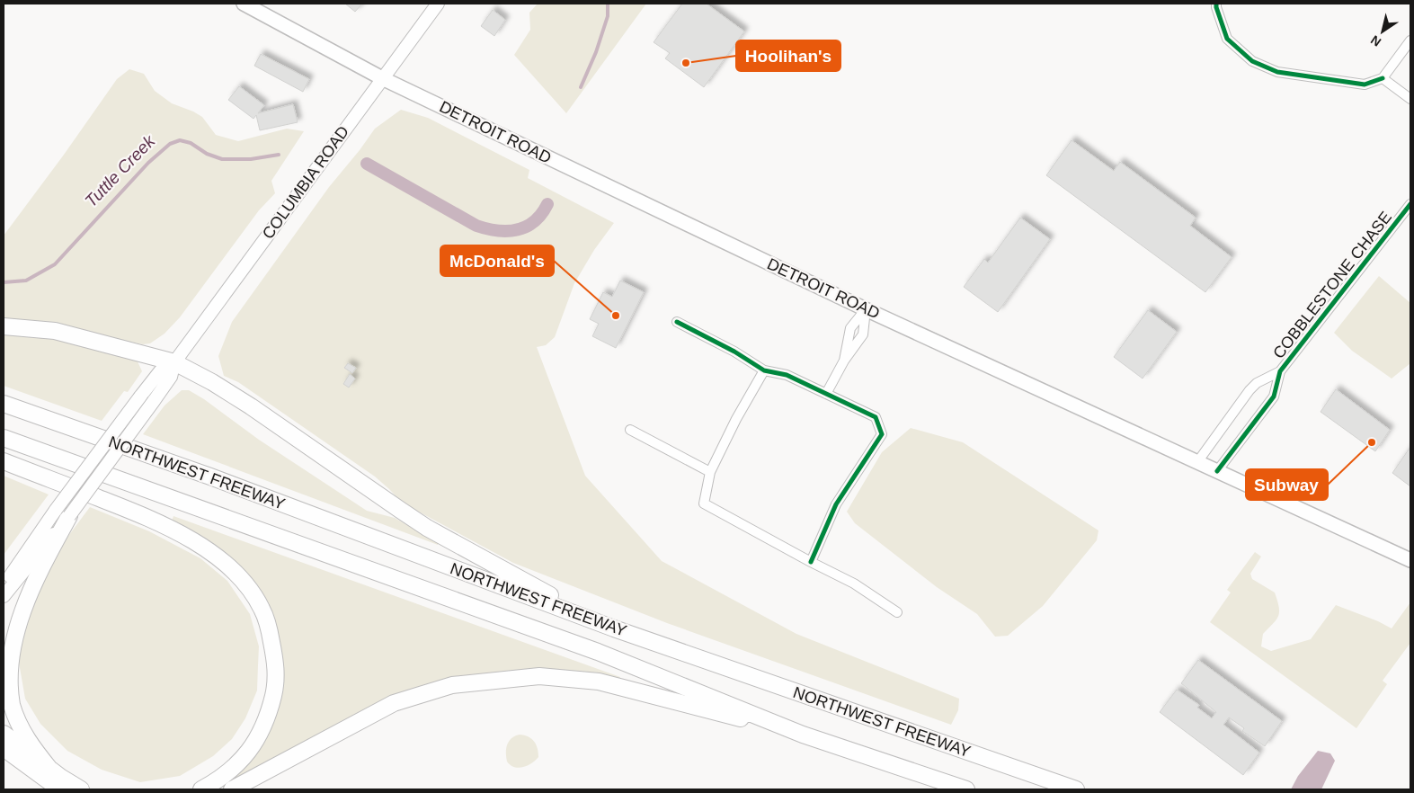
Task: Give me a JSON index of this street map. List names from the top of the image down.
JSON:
{
  "streets": {
    "highway": ["NORTHWEST FREEWAY"],
    "main road": ["DETROIT ROAD", "COLUMBIA ROAD"],
    "street": ["COBBLESTONE CHASE"]
  },
  "crossings": [
    ["DETROIT ROAD", "COLUMBIA ROAD"],
    ["DETROIT ROAD", "COBBLESTONE CHASE"]
  ],
  "water": ["Tuttle Creek"],
  "places": ["Hoolihan's", "McDonald's", "Subway"],
  "north": "bottom left"
}
